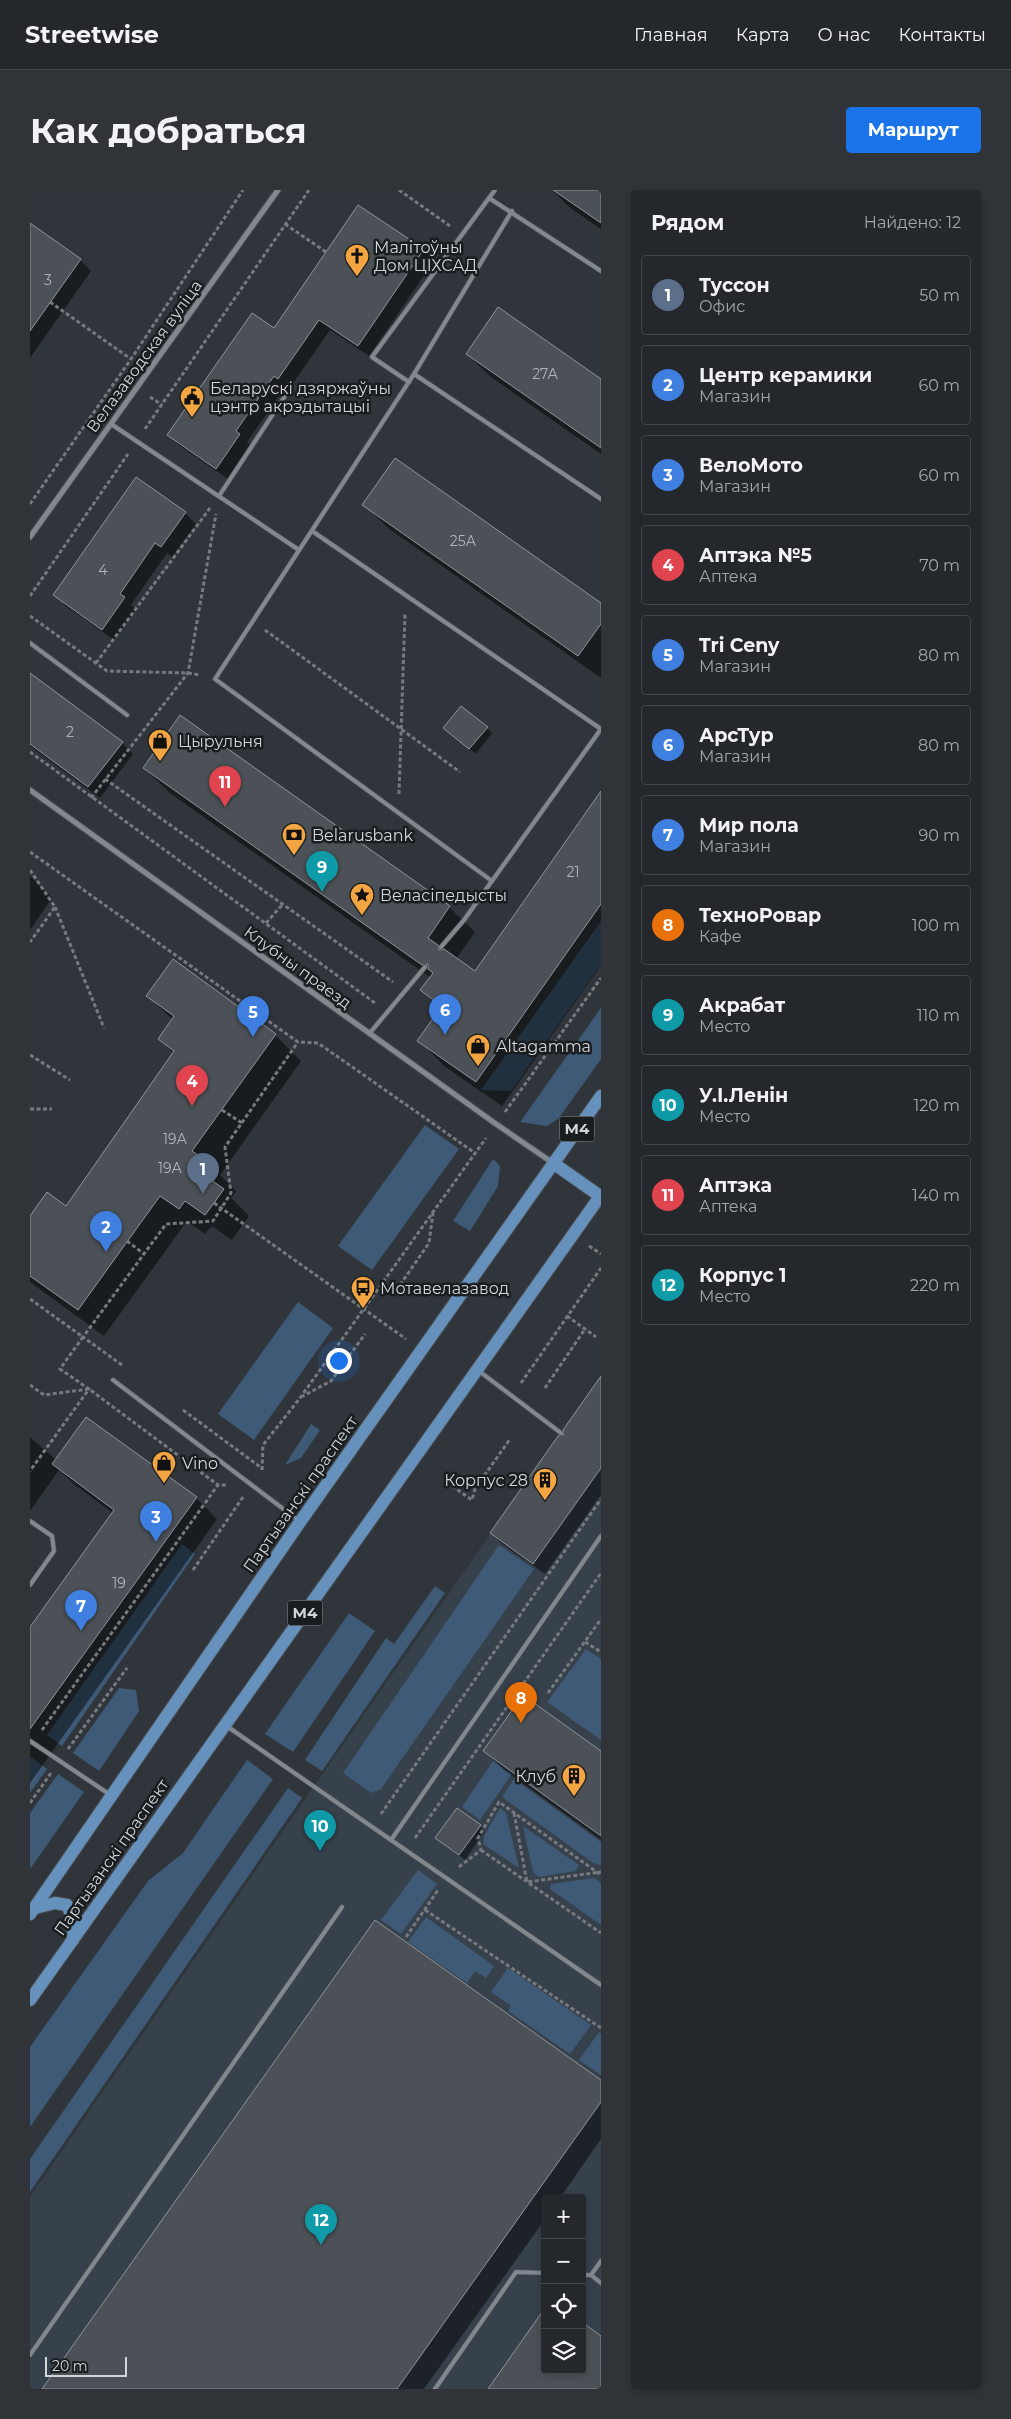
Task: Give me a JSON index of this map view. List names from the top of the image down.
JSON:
{
  "streets": {
    "main road": ["М4", "Партызанскі праспект"],
    "street": ["Велазаводская вуліца", "Клубны праезд"]
  },
  "crossings": [
    ["Клубны праезд", "Партызанскі праспект"]
  ],
  "places": {
    "church": ["Малітоўны Дом ЦІХСАД"],
    "public building": ["Беларускі дзяржаўны цэнтр акрэдытацыі"],
    "shop": ["Цырульня", "Altagamma", "Vino"],
    "bank": ["Belarusbank"],
    "place": ["Веласіпедысты"],
    "bus stop": ["Мотавелазавод"],
    "building": ["Корпус 28", "Клуб"]
  },
  "house_numbers": [
    "3",
    "27А",
    "25А",
    "4",
    "2",
    "21",
    "19А",
    "19А",
    "19"
  ],
  "scale_bar": "20 m",
  "page": {
    "header": "Streetwise",
    "nav": [
      "Главная",
      "Карта",
      "О нас",
      "Контакты"
    ],
    "buttons": "Маршрут",
    "title": "Как добраться",
    "heading": ["Рядом", "Найдено: 12"],
    "list": [
      {
        "mark": "1",
        "name": "Туссон",
        "note": "Офис",
        "value": "50 m"
      },
      {
        "mark": "2",
        "name": "Центр керамики",
        "note": "Магазин",
        "value": "60 m"
      },
      {
        "mark": "3",
        "name": "ВелоМото",
        "note": "Магазин",
        "value": "60 m"
      },
      {
        "mark": "4",
        "name": "Аптэка №5",
        "note": "Аптека",
        "value": "70 m"
      },
      {
        "mark": "5",
        "name": "Tri Ceny",
        "note": "Магазин",
        "value": "80 m"
      },
      {
        "mark": "6",
        "name": "АрсТур",
        "note": "Магазин",
        "value": "80 m"
      },
      {
        "mark": "7",
        "name": "Мир пола",
        "note": "Магазин",
        "value": "90 m"
      },
      {
        "mark": "8",
        "name": "ТехноРовар",
        "note": "Кафе",
        "value": "100 m"
      },
      {
        "mark": "9",
        "name": "Акрабат",
        "note": "Место",
        "value": "110 m"
      },
      {
        "mark": "10",
        "name": "У.І.Ленін",
        "note": "Место",
        "value": "120 m"
      },
      {
        "mark": "11",
        "name": "Аптэка",
        "note": "Аптека",
        "value": "140 m"
      },
      {
        "mark": "12",
        "name": "Корпус 1",
        "note": "Место",
        "value": "220 m"
      }
    ],
    "pins": [
      "11",
      "9",
      "6",
      "5",
      "4",
      "1",
      "2",
      "3",
      "7",
      "8",
      "10",
      "12"
    ],
    "map_buttons": ["+", "−"],
    "scale": "20 m"
  }
}
